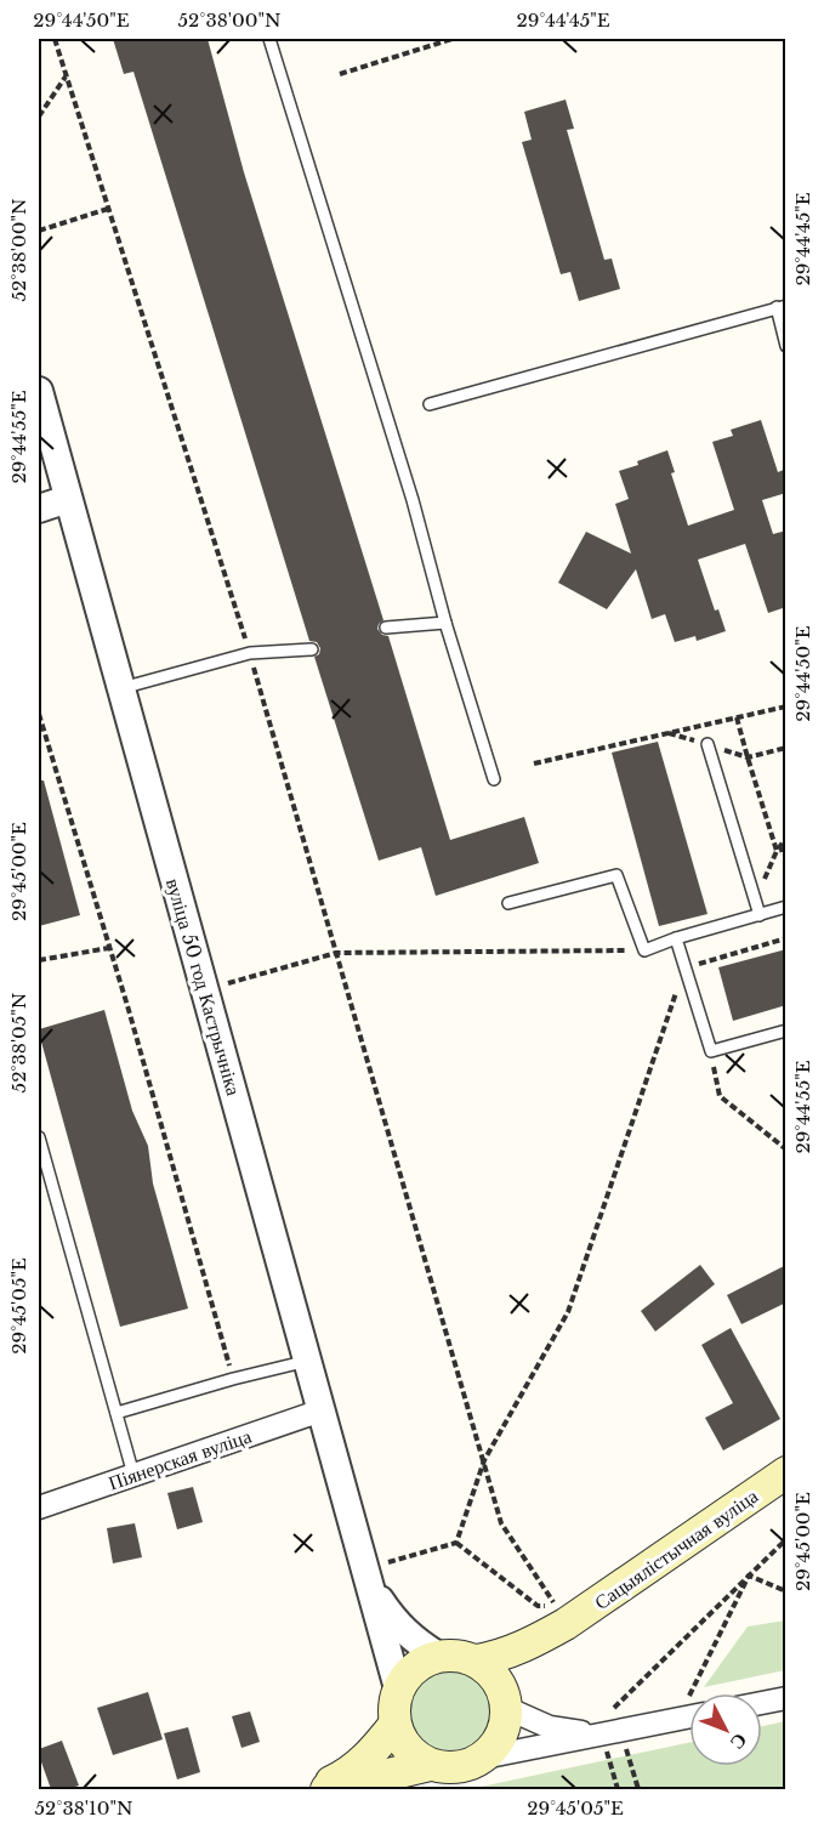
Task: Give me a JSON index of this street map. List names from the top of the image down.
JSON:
{
  "streets": {
    "main road": ["Сацыялістычная вуліца"],
    "street": ["вуліца 50 год Кастрычніка", "Піянерская вуліца"]
  },
  "crossings": [
    ["вуліца 50 год Кастрычніка", "Піянерская вуліца"],
    ["вуліца 50 год Кастрычніка", "Сацыялістычная вуліца"]
  ],
  "north": "bottom right",
  "coordinates": [
    "29°44'50\"E",
    "52°38'00\"N",
    "29°44'45\"E",
    "29°44'55\"E",
    "29°45'00\"E",
    "52°38'05\"N",
    "29°45'05\"E",
    "52°38'10\"N"
  ]
}
